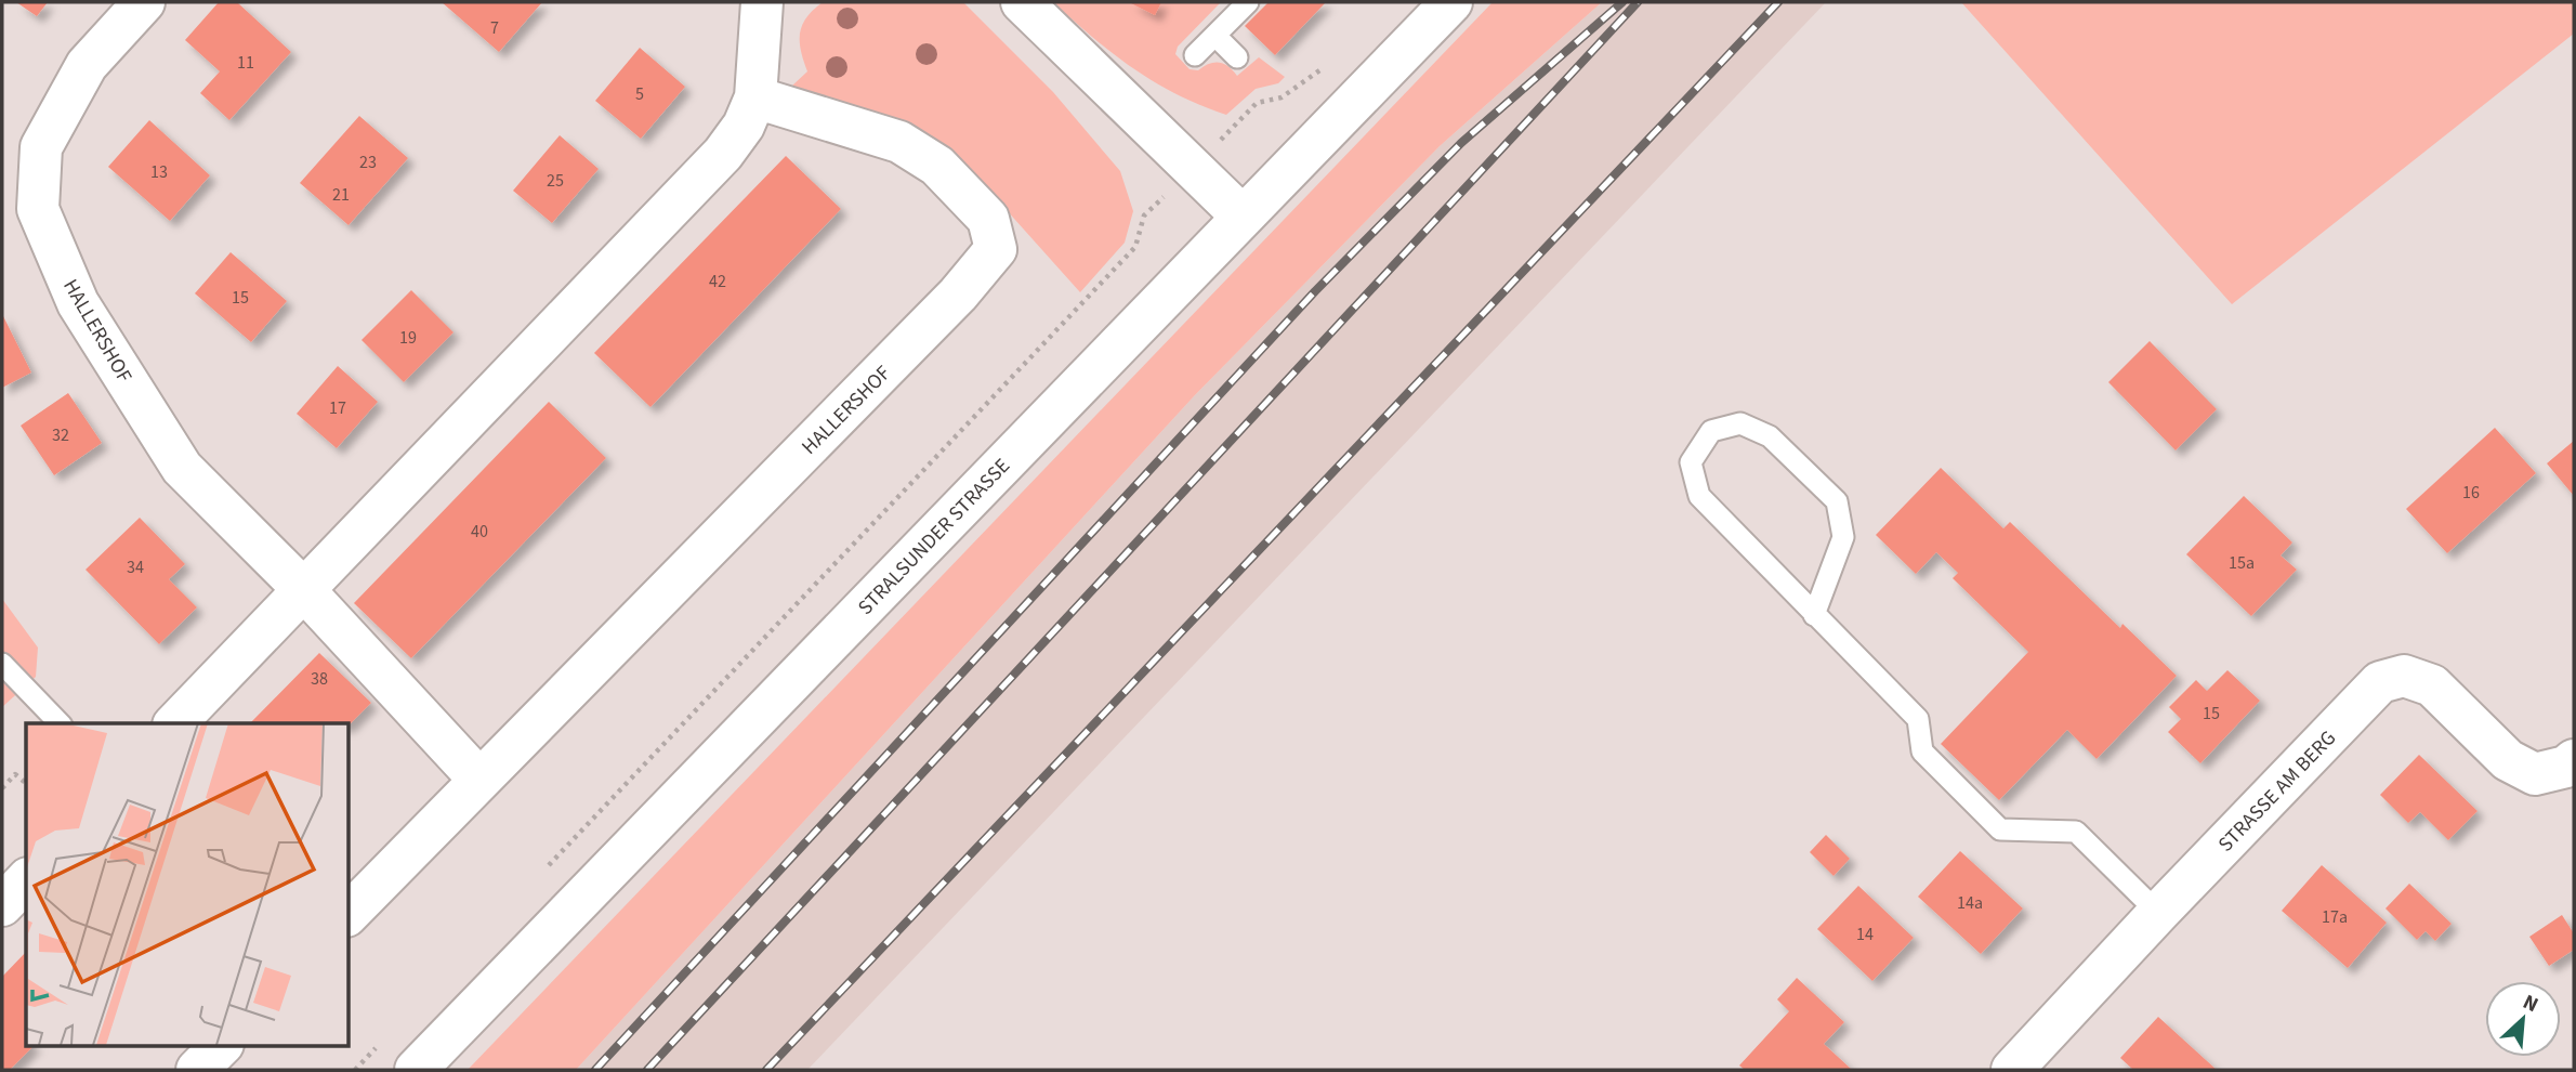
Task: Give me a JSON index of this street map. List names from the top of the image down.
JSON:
{
  "streets": {
    "street": ["HALLERSHOF", "STRALSUNDER STRASSE", "STRASSE AM BERG"]
  },
  "house_numbers": [
    "7",
    "11",
    "5",
    "23",
    "13",
    "25",
    "21",
    "42",
    "15",
    "19",
    "17",
    "32",
    "16",
    "40",
    "15a",
    "34",
    "38",
    "15",
    "14a",
    "17a",
    "14"
  ],
  "north": "top right"
}
